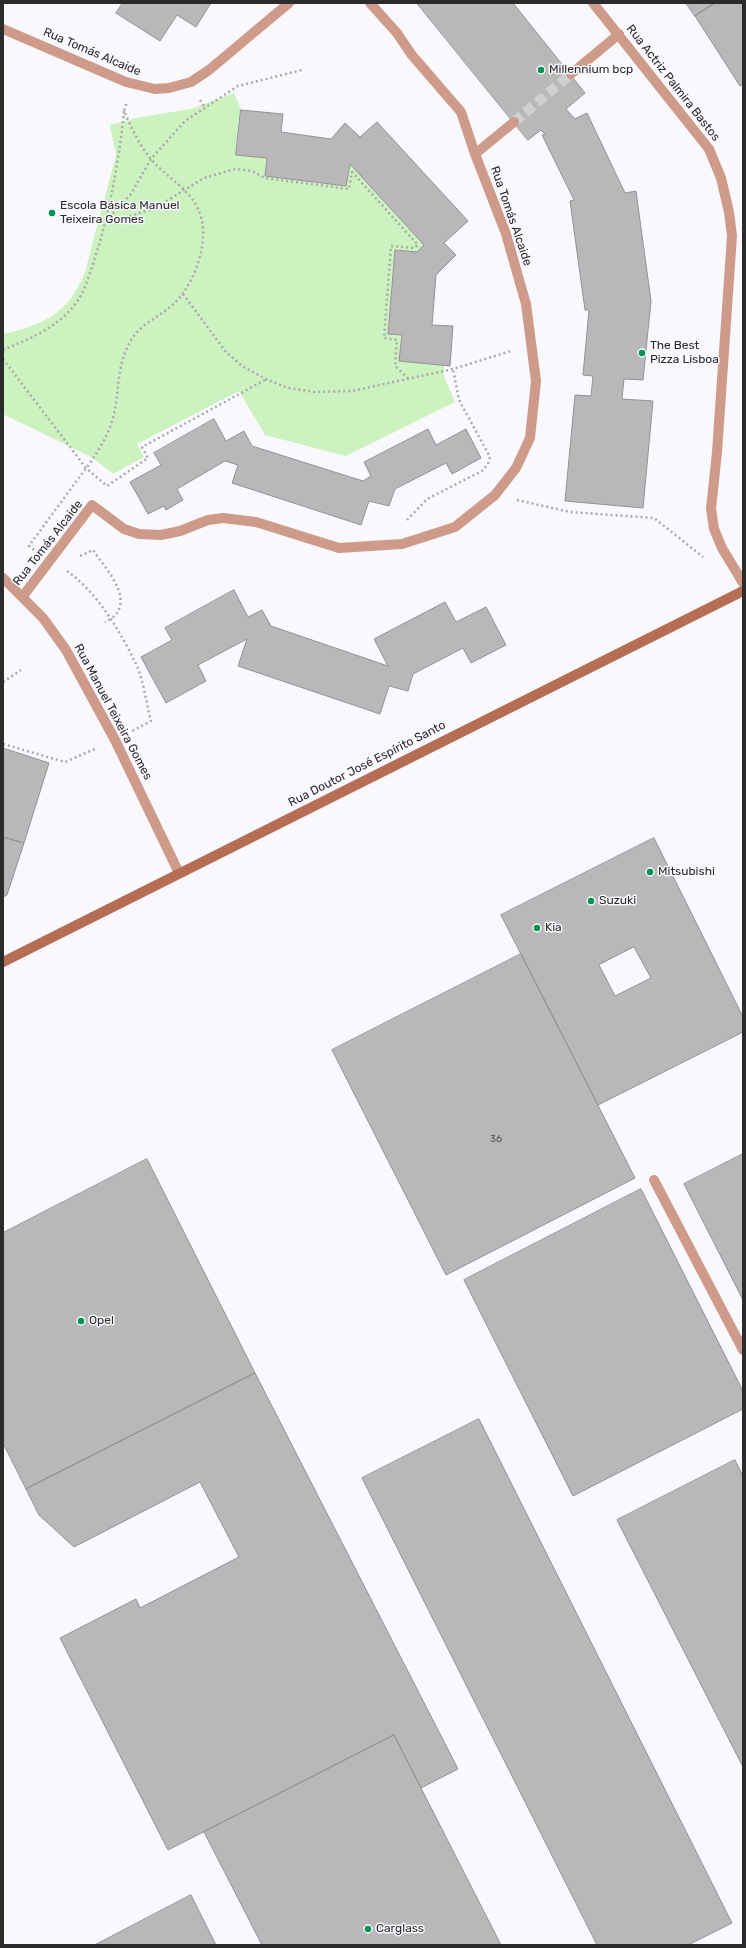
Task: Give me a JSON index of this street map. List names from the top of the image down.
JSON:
{
  "streets": {
    "street": [
      "Rua Tomás Alcaide",
      "Rua Actriz Palmira Bastos",
      "Rua Manuel Teixeira Gomes",
      "Rua Doutor José Espírito Santo"
    ]
  },
  "crossings": [
    ["Rua Tomás Alcaide", "Rua Manuel Teixeira Gomes"],
    ["Rua Manuel Teixeira Gomes", "Rua Doutor José Espírito Santo"]
  ],
  "places": [
    "Millennium bcp",
    "Escola Básica Manuel Teixeira Gomes",
    "The Best Pizza Lisboa",
    "Mitsubishi",
    "Suzuki",
    "Kia",
    "Opel",
    "Carglass"
  ],
  "house_numbers": ["36"]
}
